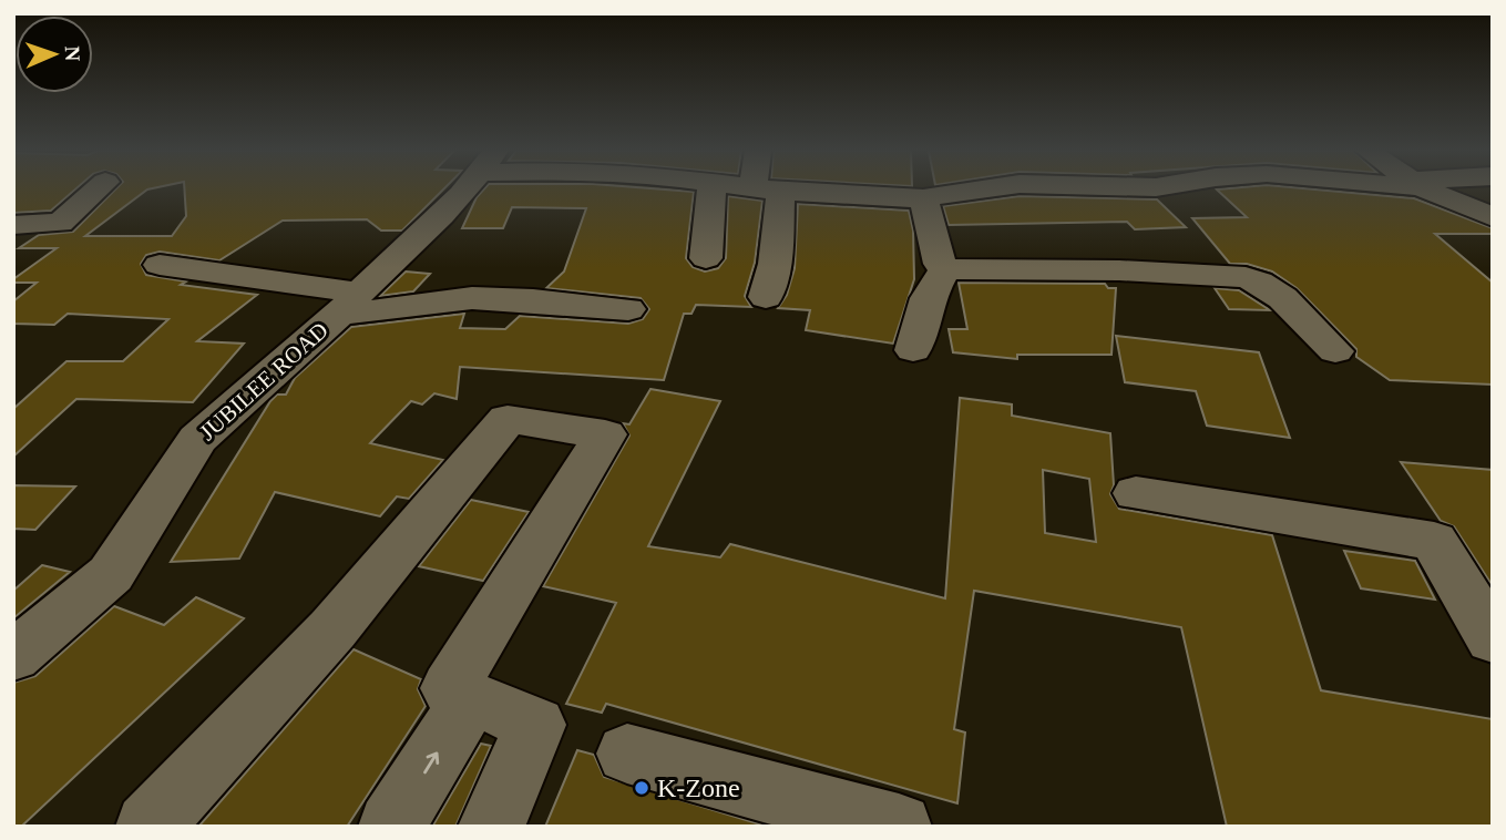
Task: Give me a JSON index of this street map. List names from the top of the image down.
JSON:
{
  "streets": {
    "street": ["JUBILEE ROAD"]
  },
  "places": ["K-Zone"],
  "north": "right"
}
